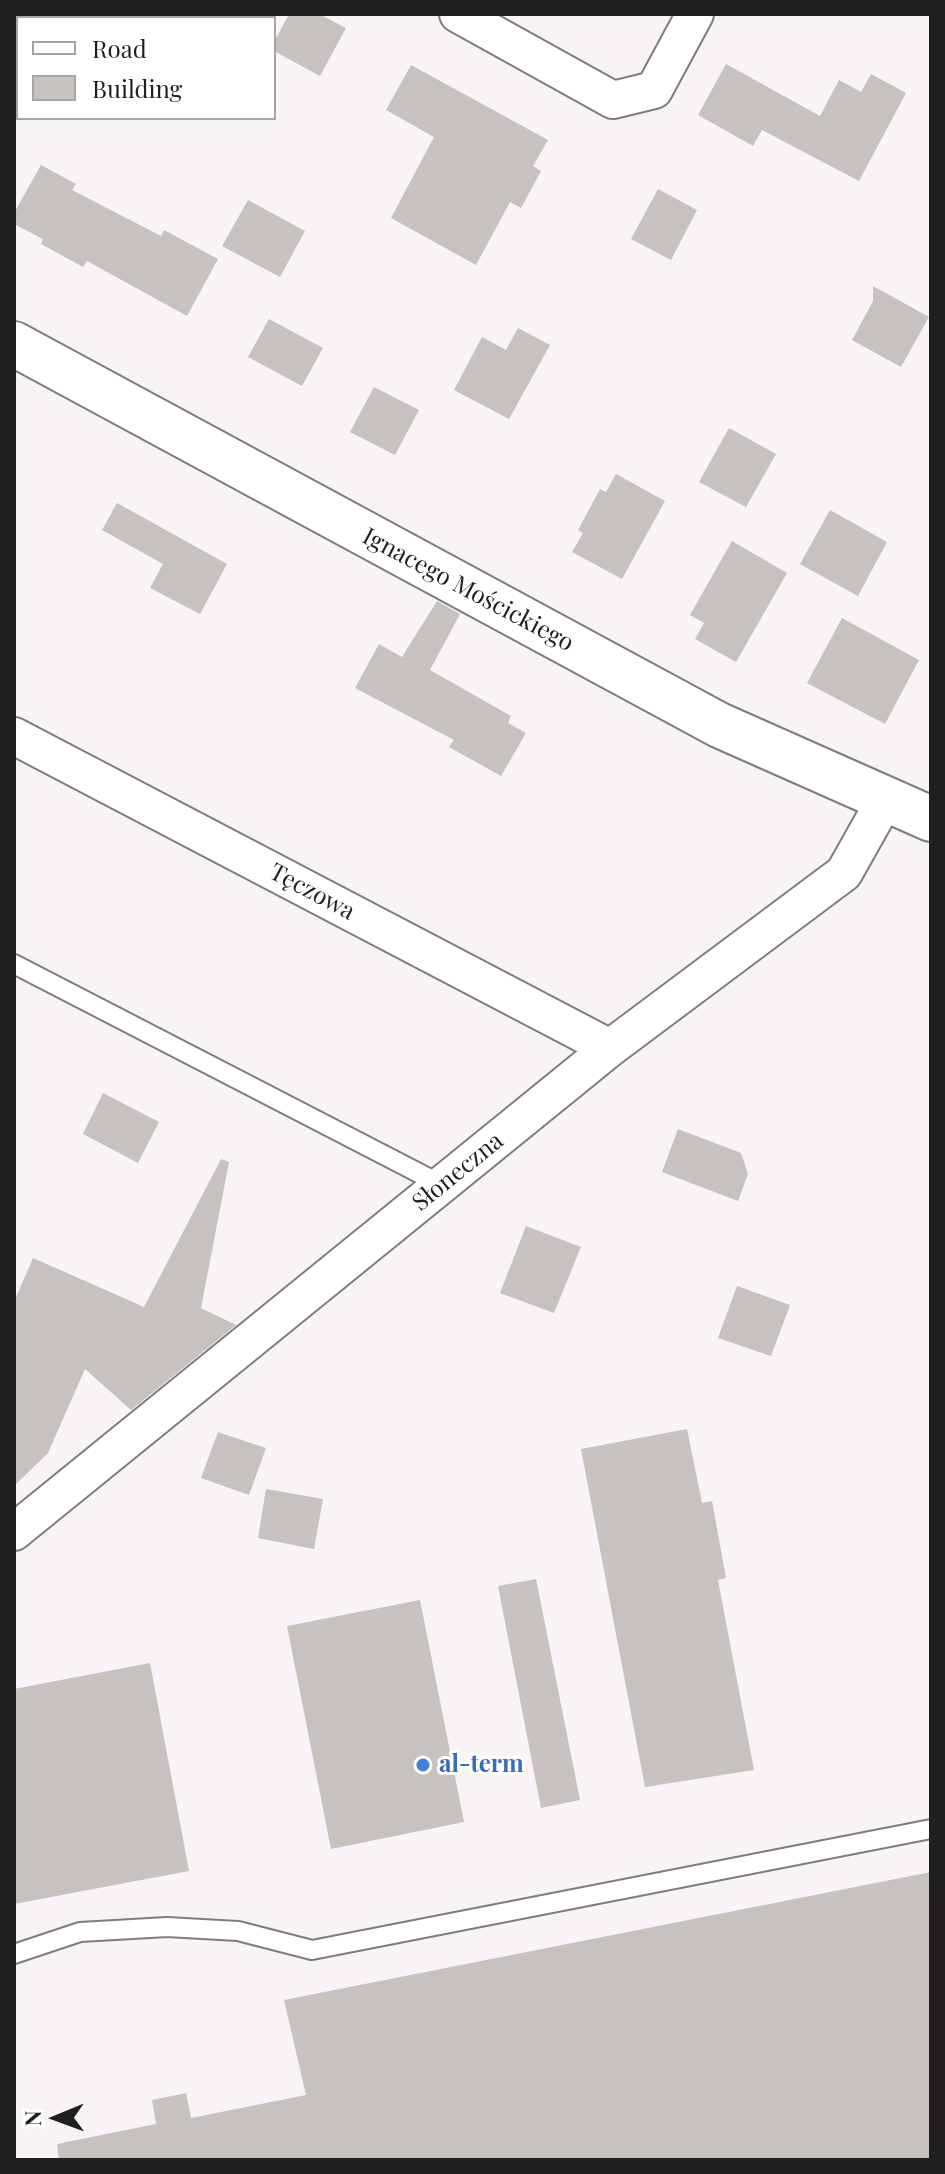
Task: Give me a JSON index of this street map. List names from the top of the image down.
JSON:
{
  "streets": {
    "street": ["Ignacego Mościckiego", "Tęczowa", "Słoneczna"]
  },
  "crossings": [
    ["Ignacego Mościckiego", "Słoneczna"],
    ["Tęczowa", "Słoneczna"]
  ],
  "places": ["al-term"],
  "legend": ["Road", "Building"],
  "north": "left"
}
